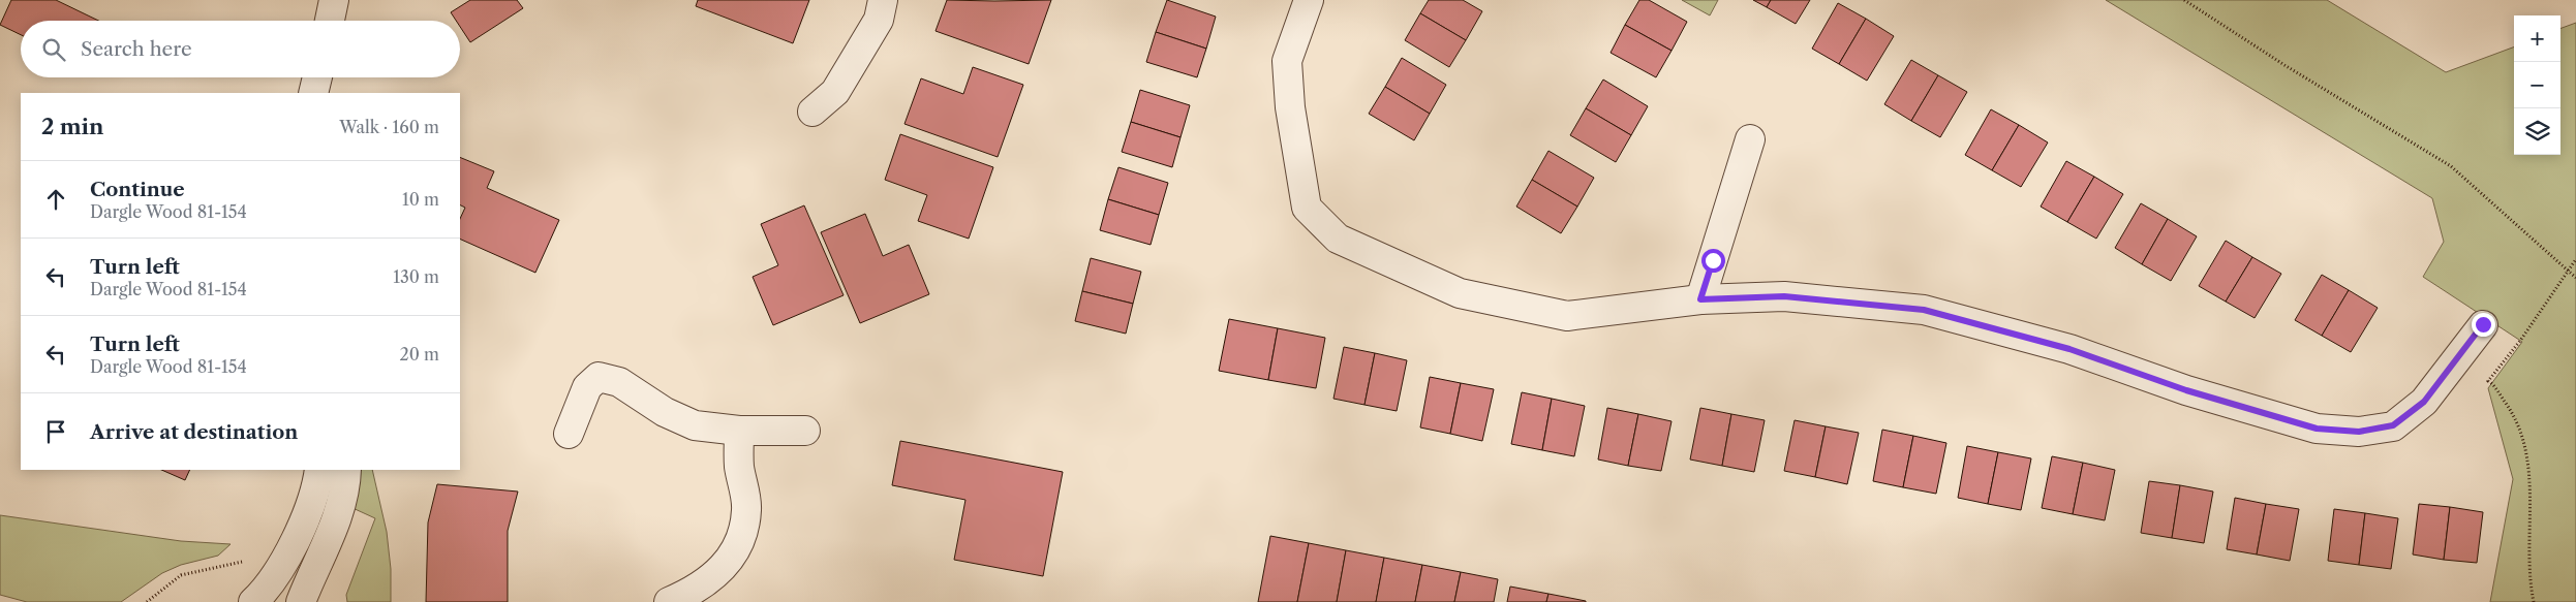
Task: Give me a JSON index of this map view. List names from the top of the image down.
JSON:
{
  "page": {
    "map_buttons": ["+", "−"],
    "search": "Search here",
    "heading": ["2 min", "Walk · 160 m"],
    "list": [
      ["Continue", "Dargle Wood 81-154", "10 m"],
      ["Turn left", "Dargle Wood 81-154", "130 m"],
      ["Turn left", "Dargle Wood 81-154", "20 m"],
      "Arrive at destination"
    ]
  }
}
